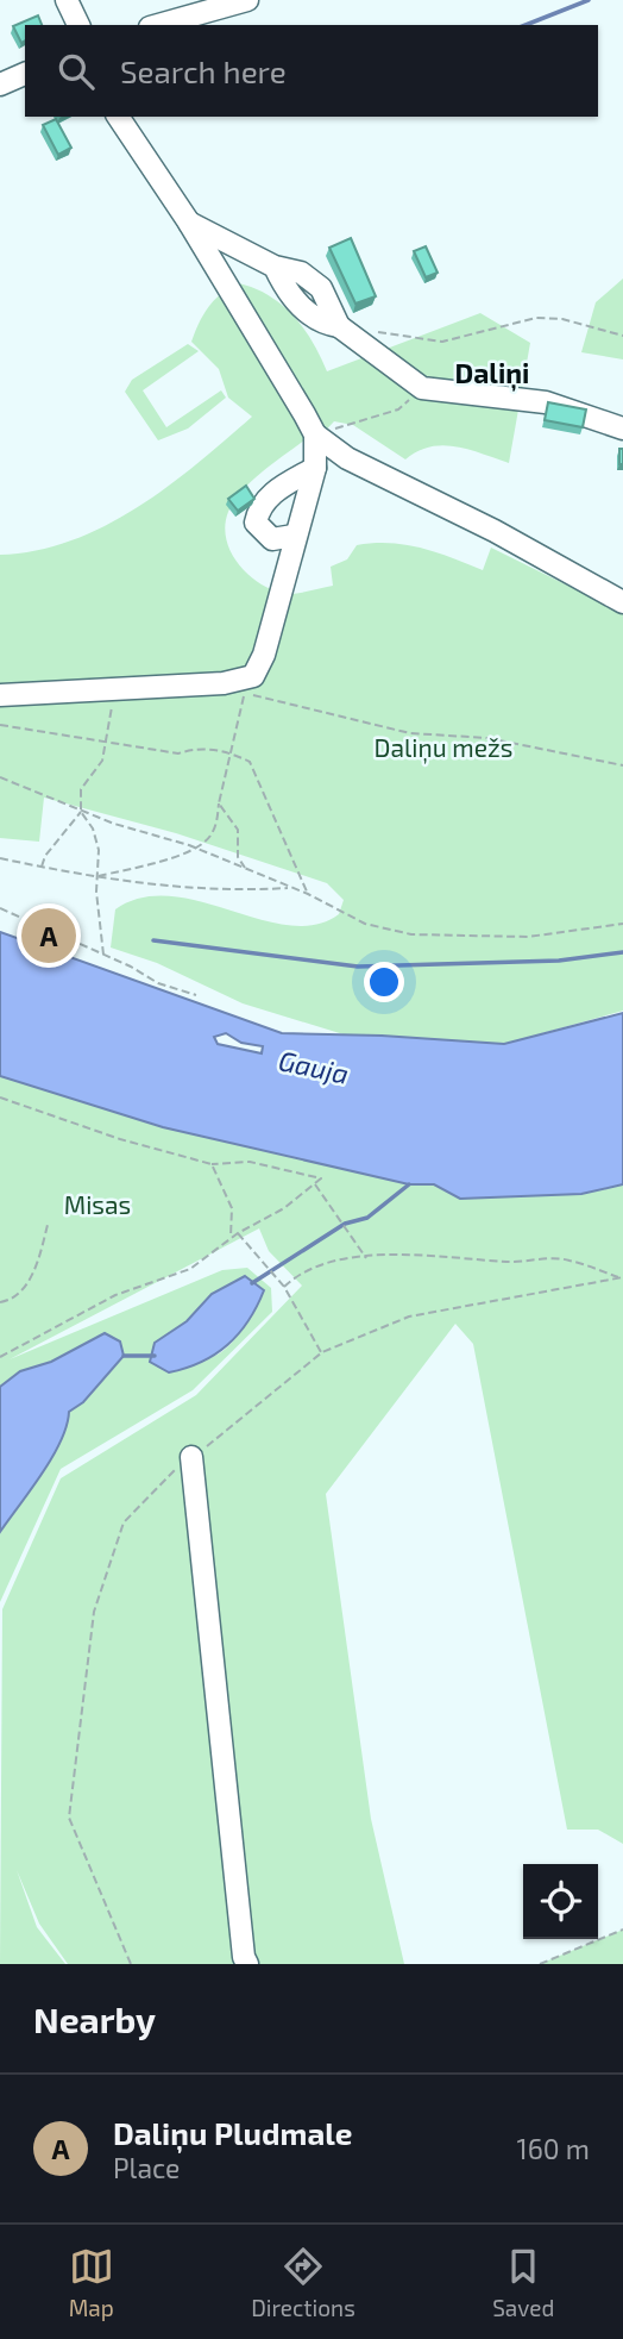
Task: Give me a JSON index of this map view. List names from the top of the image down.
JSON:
{
  "districts": ["Daliņi"],
  "water": ["Gauja"],
  "parks": ["Daliņu mežs", "Misas"],
  "page": {
    "search": "Search here",
    "pins": "A",
    "heading": "Nearby",
    "list": [
      {
        "mark": "A",
        "name": "Daliņu Pludmale",
        "note": "Place",
        "value": "160 m"
      }
    ],
    "nav": ["Map", "Directions", "Saved"]
  }
}
